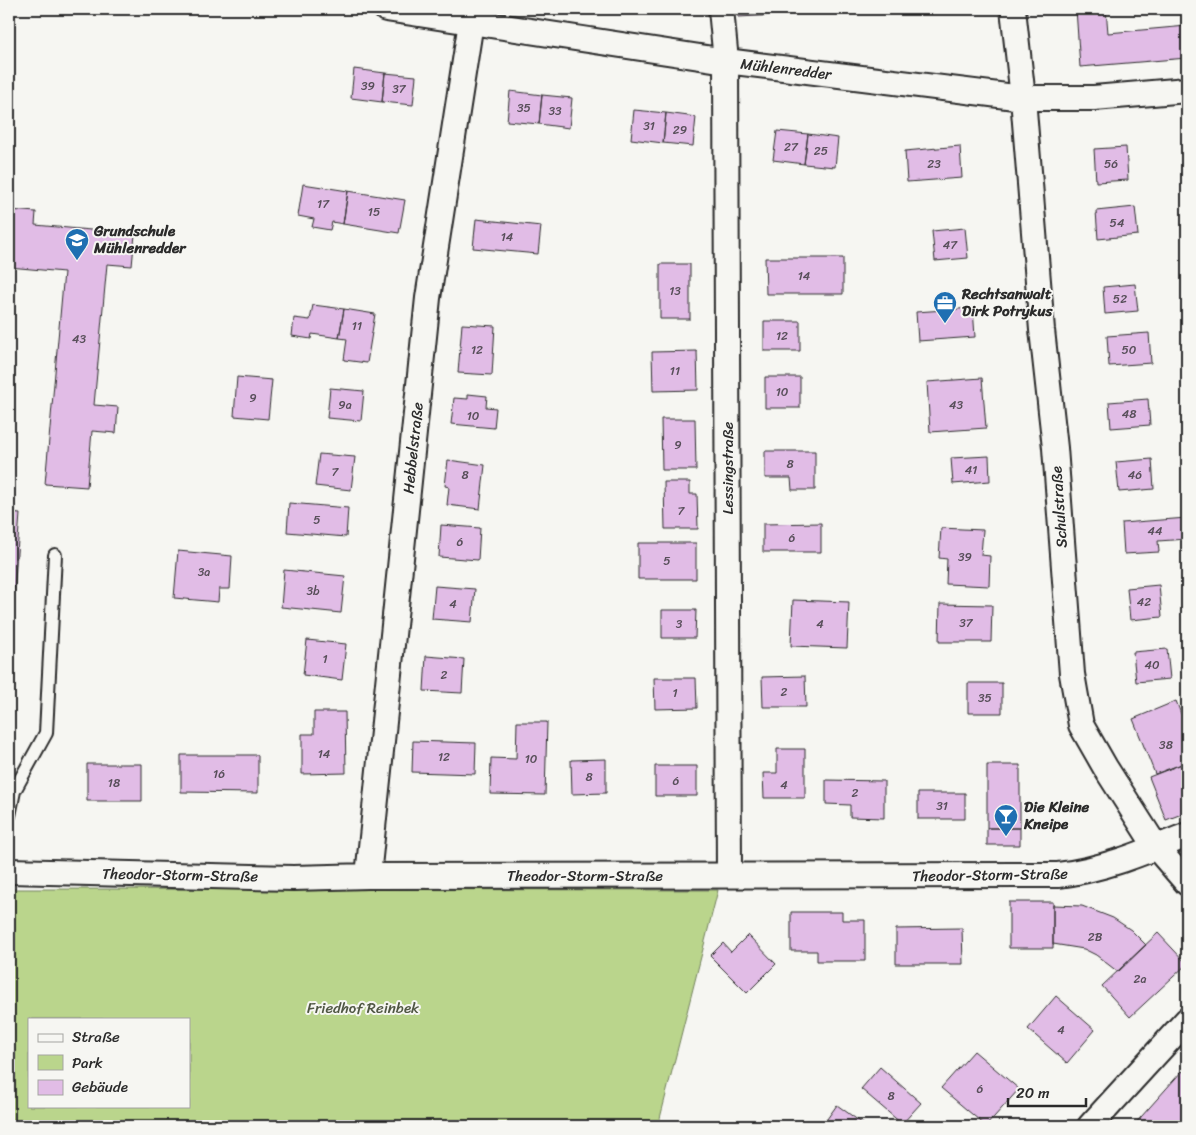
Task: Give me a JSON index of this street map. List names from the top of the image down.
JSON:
{
  "streets": {
    "street": [
      "Mühlenredder",
      "Hebbelstraße",
      "Lessingstraße",
      "Schulstraße",
      "Theodor-Storm-Straße"
    ]
  },
  "crossings": [
    ["Mühlenredder", "Hebbelstraße"],
    ["Mühlenredder", "Lessingstraße"],
    ["Mühlenredder", "Schulstraße"],
    ["Hebbelstraße", "Theodor-Storm-Straße"],
    ["Lessingstraße", "Theodor-Storm-Straße"],
    ["Schulstraße", "Theodor-Storm-Straße"]
  ],
  "parks": ["Friedhof Reinbek"],
  "places": {
    "school or university": ["Grundschule Mühlenredder"],
    "office": ["Rechtsanwalt Dirk Potrykus"],
    "bar": ["Die Kleine Kneipe"]
  },
  "house_numbers": [
    "39",
    "37",
    "35",
    "33",
    "31",
    "29",
    "27",
    "25",
    "23",
    "56",
    "17",
    "15",
    "54",
    "14",
    "47",
    "14",
    "13",
    "52",
    "11",
    "12",
    "43",
    "12",
    "50",
    "11",
    "10",
    "9",
    "9a",
    "43",
    "48",
    "10",
    "9",
    "8",
    "41",
    "7",
    "8",
    "46",
    "7",
    "5",
    "44",
    "6",
    "6",
    "39",
    "5",
    "3a",
    "3b",
    "42",
    "4",
    "37",
    "3",
    "4",
    "1",
    "40",
    "2",
    "2",
    "1",
    "35",
    "38",
    "14",
    "12",
    "10",
    "16",
    "8",
    "6",
    "18",
    "4",
    "2",
    "31",
    "2B",
    "2a",
    "4",
    "6",
    "8"
  ],
  "legend": ["Straße", "Park", "Gebäude"],
  "scale_bar": "20 m"
}
